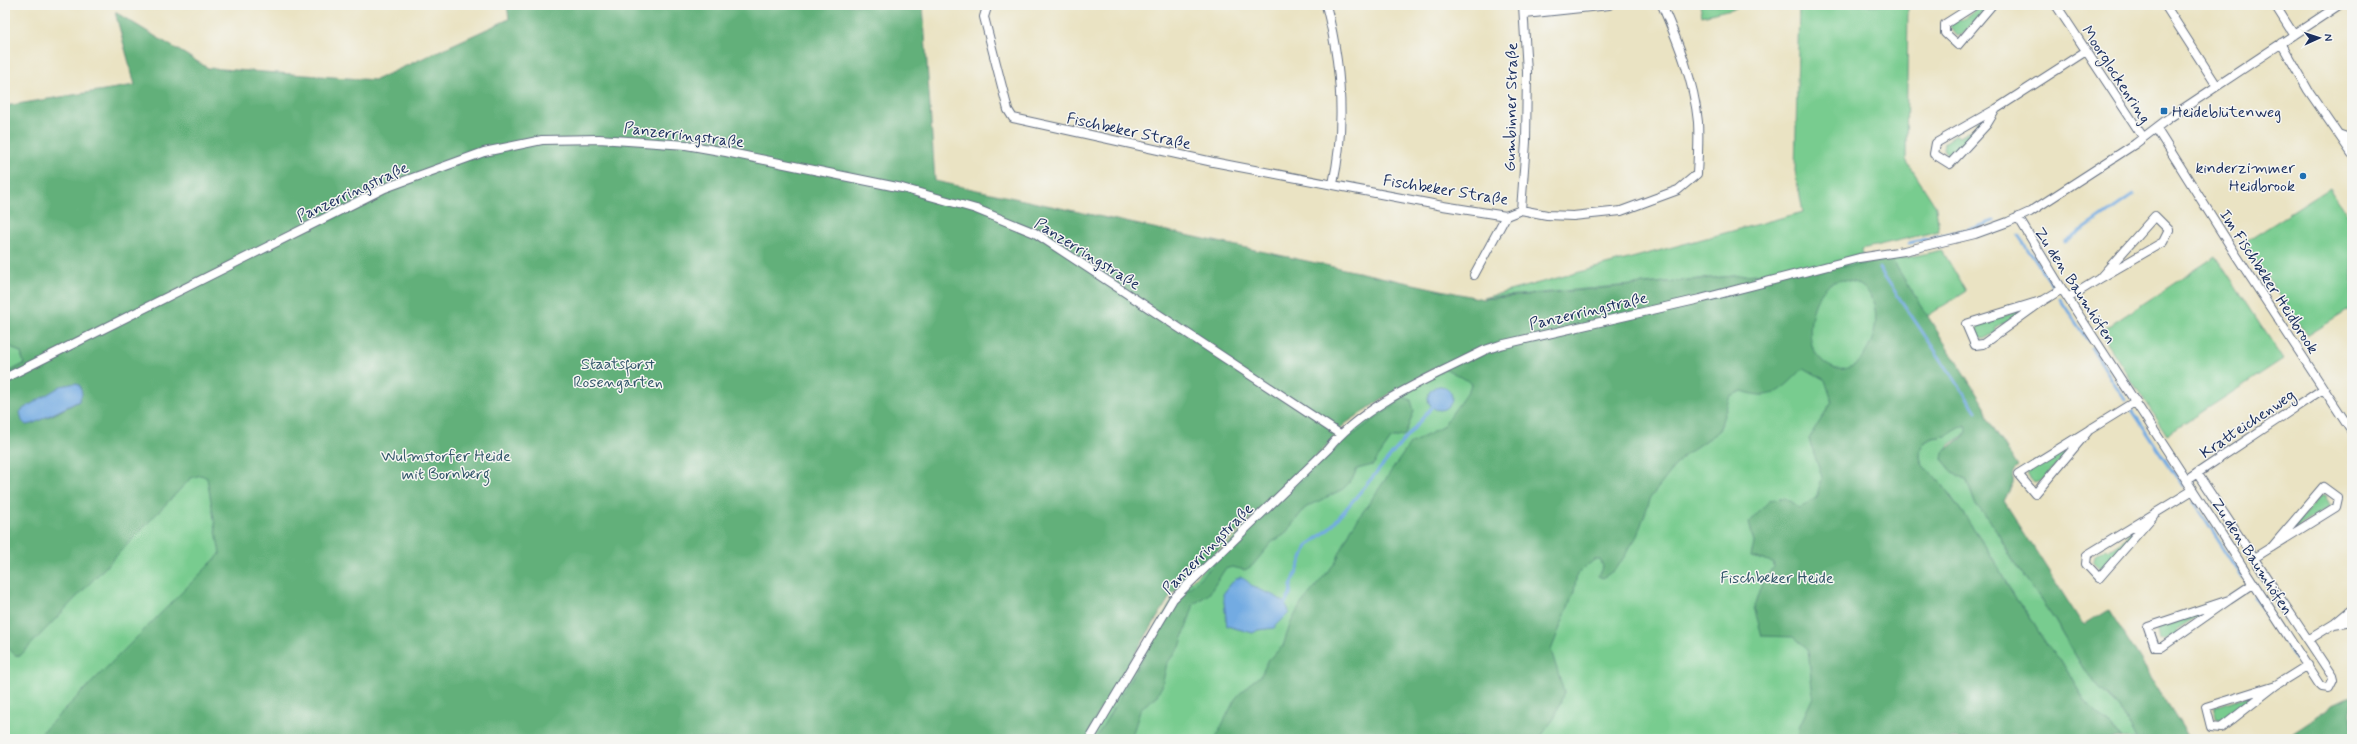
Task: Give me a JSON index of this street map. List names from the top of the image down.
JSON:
{
  "streets": {
    "street": [
      "Moorglockenring",
      "Gumbinner Straße",
      "Fischbeker Straße",
      "Panzerringstraße",
      "Im Fischbeker Heidbrook",
      "Zu den Baumhöfen",
      "Kratteichenweg"
    ]
  },
  "crossings": [
    ["Gumbinner Straße", "Fischbeker Straße"],
    ["Panzerringstraße", "Zu den Baumhöfen"],
    ["Im Fischbeker Heidbrook", "Kratteichenweg"],
    ["Zu den Baumhöfen", "Kratteichenweg"]
  ],
  "parks": ["Staatsforst Rosengarten", "Wulmstorfer Heide mit Bornberg", "Fischbeker Heide"],
  "places": {
    "transit": ["Heideblütenweg"],
    "other": ["kinderzimmer Heidbrook"]
  },
  "north": "right"
}
